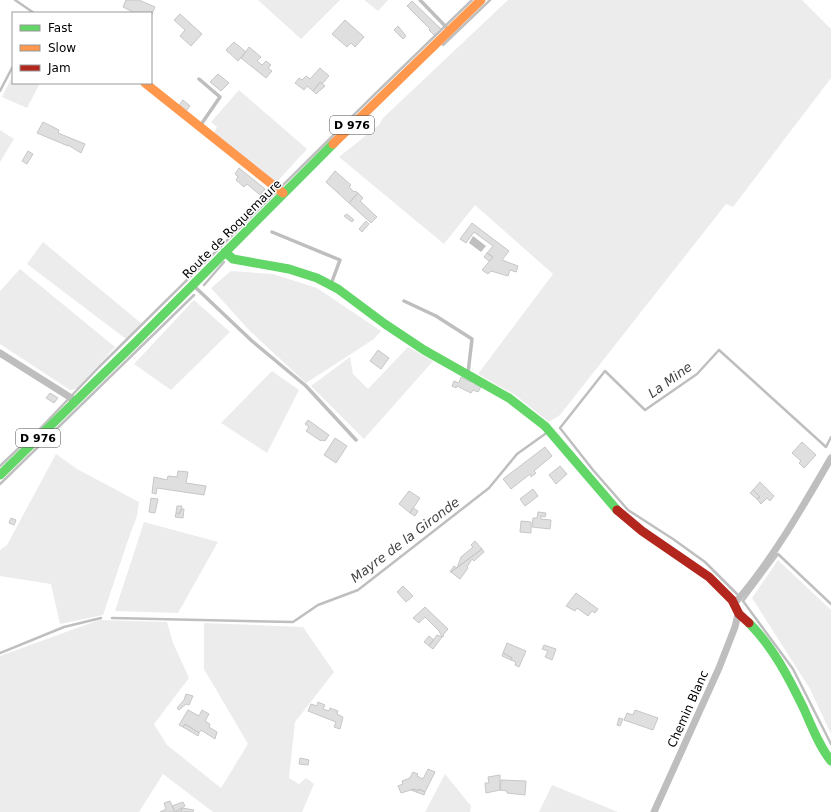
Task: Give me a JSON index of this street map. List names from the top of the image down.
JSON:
{
  "streets": {
    "street": ["D 976", "Route de Roquemaure", "Chemin Blanc"]
  },
  "water": ["La Mine", "Mayre de la Gironde"],
  "legend": ["Fast", "Slow", "Jam"]
}
